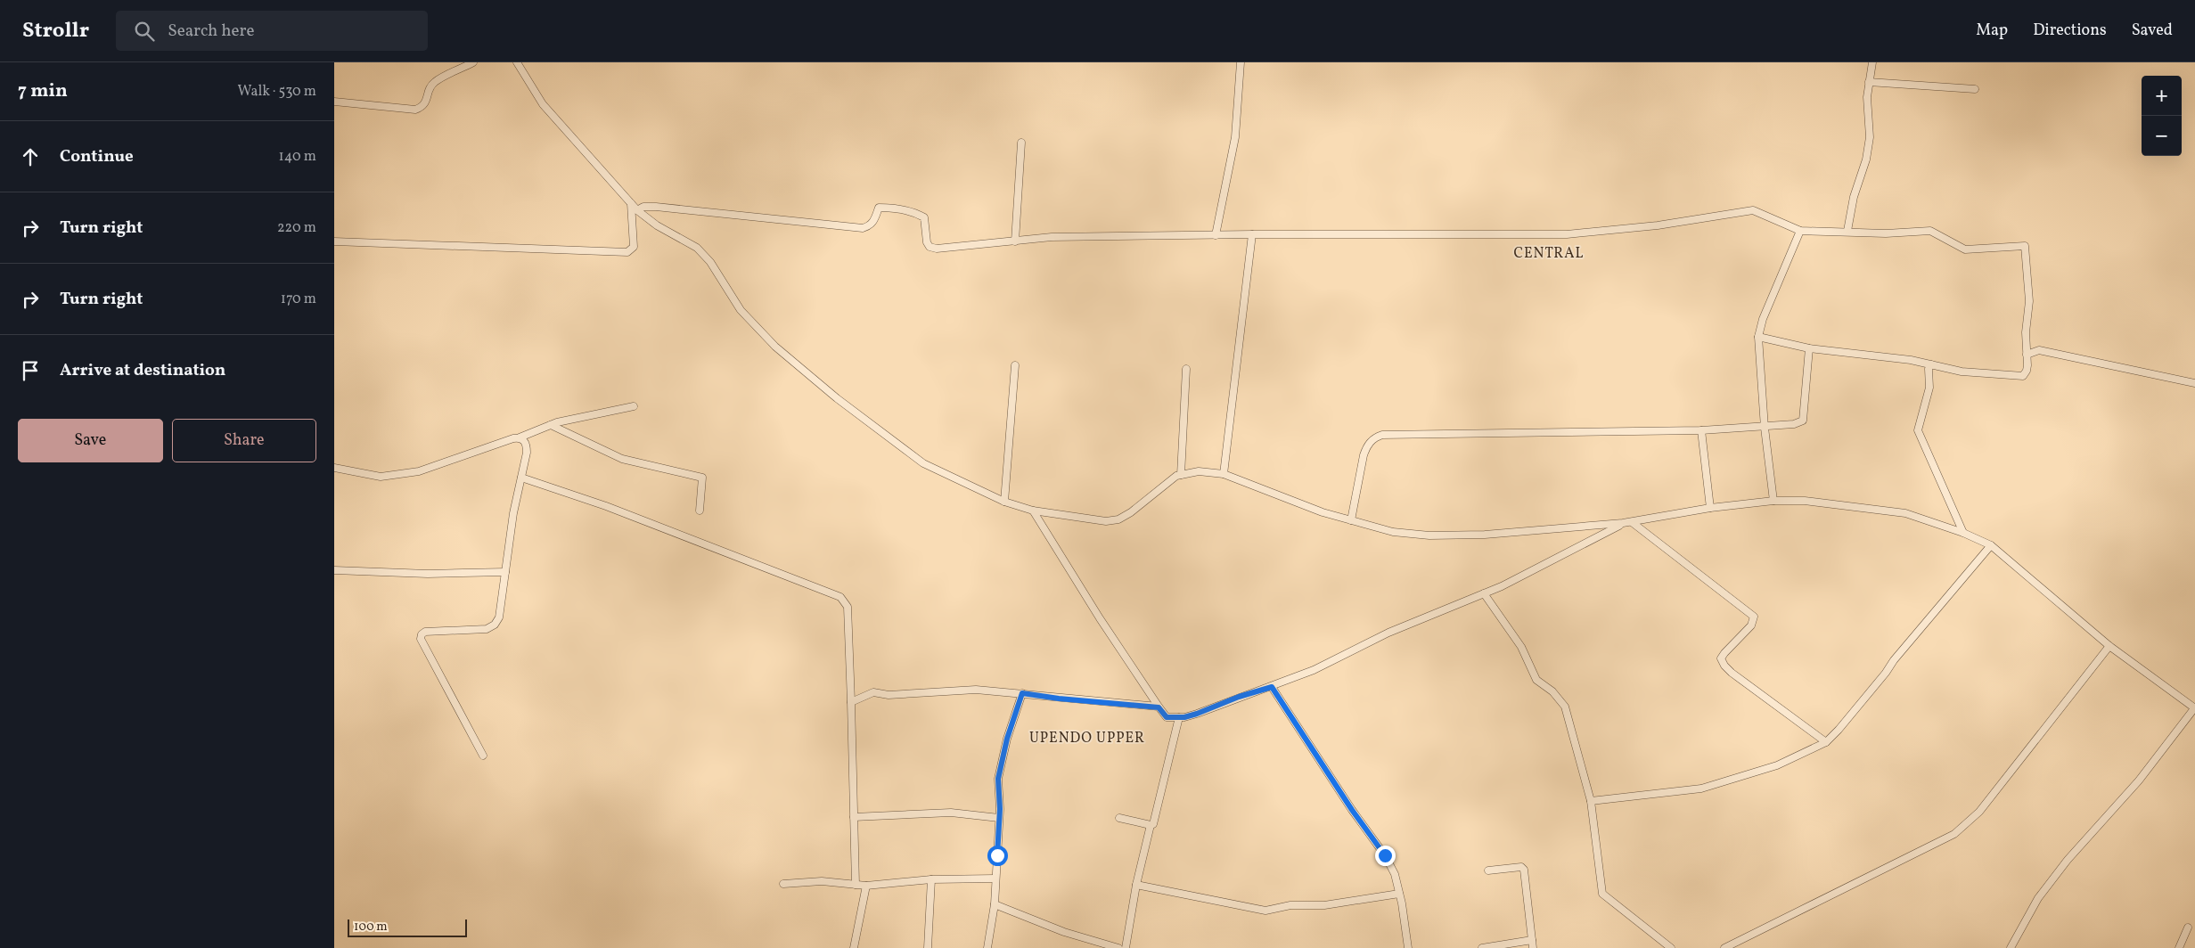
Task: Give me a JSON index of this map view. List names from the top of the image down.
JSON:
{
  "districts": ["CENTRAL", "UPENDO UPPER"],
  "scale_bar": "100 m",
  "page": {
    "header": "Strollr",
    "search": "Search here",
    "nav": ["Map", "Directions", "Saved"],
    "heading": ["7 min", "Walk · 530 m"],
    "map_buttons": ["+", "−"],
    "list": [
      ["Continue", "140 m"],
      ["Turn right", "220 m"],
      ["Turn right", "170 m"],
      "Arrive at destination"
    ],
    "buttons": ["Save", "Share"],
    "scale": "100 m"
  }
}
